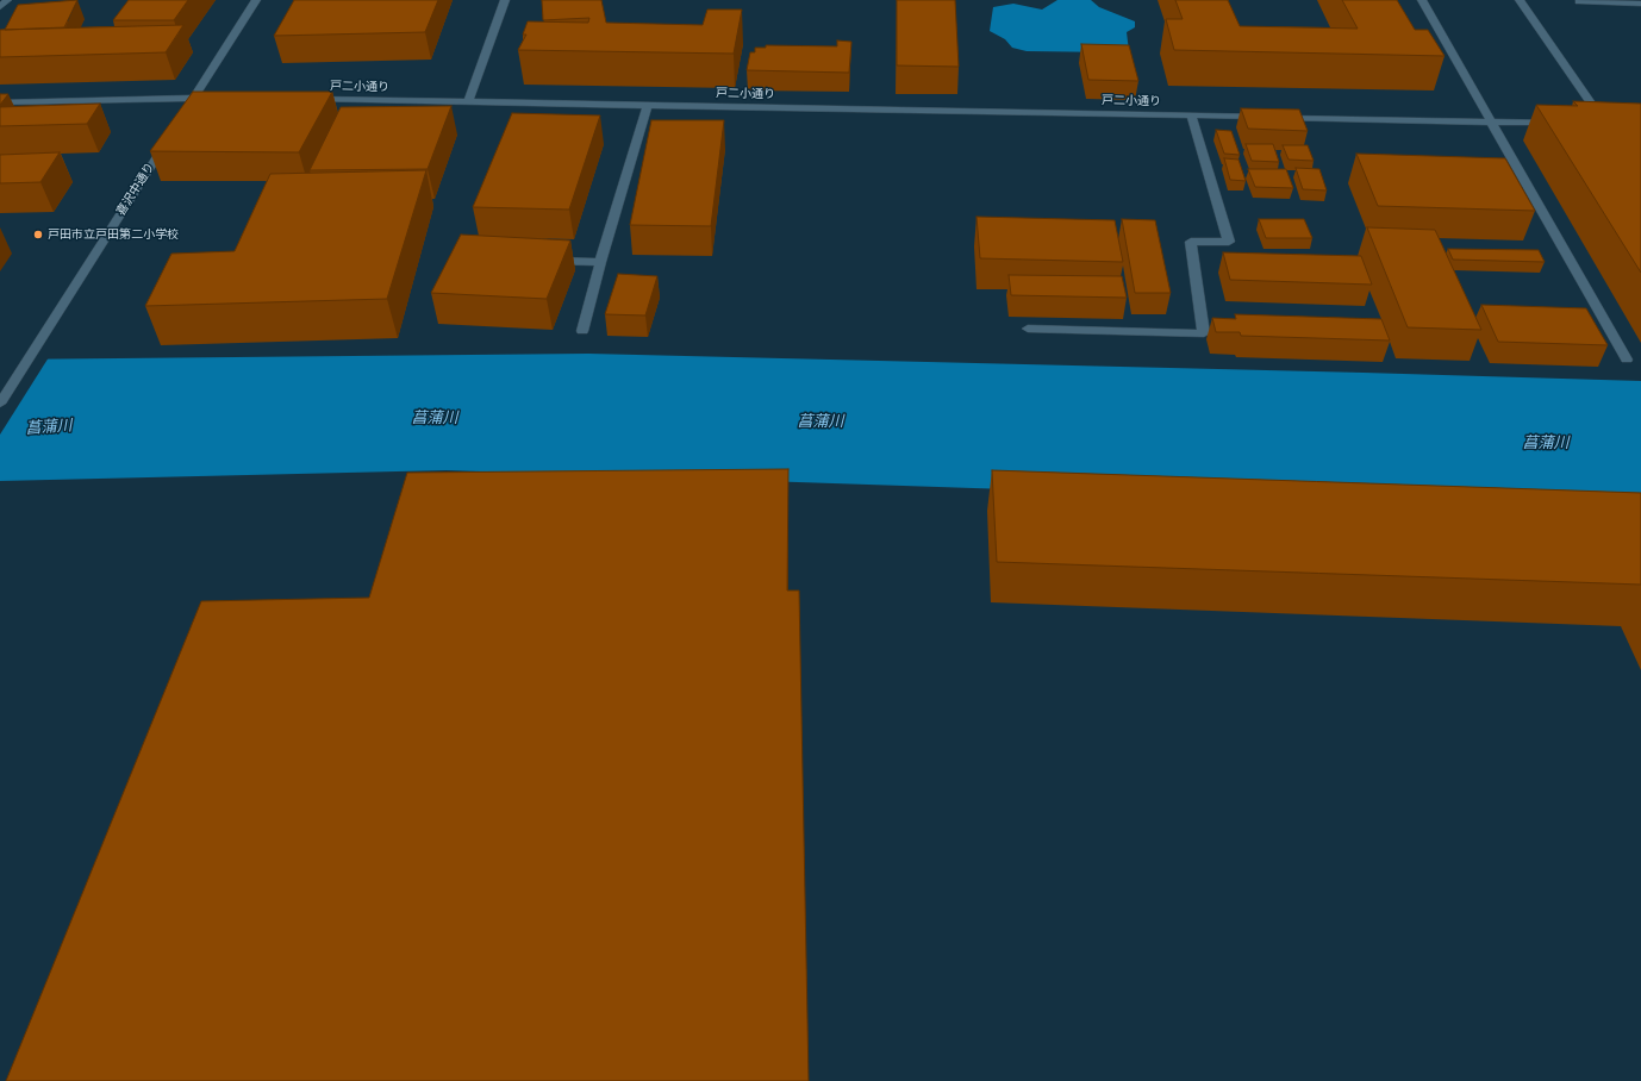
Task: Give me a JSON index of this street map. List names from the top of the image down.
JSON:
{
  "streets": {
    "street": ["戸二小通り", "喜沢中通り"]
  },
  "water": ["菖蒲川"],
  "places": ["戸田市立戸田第二小学校"]
}
